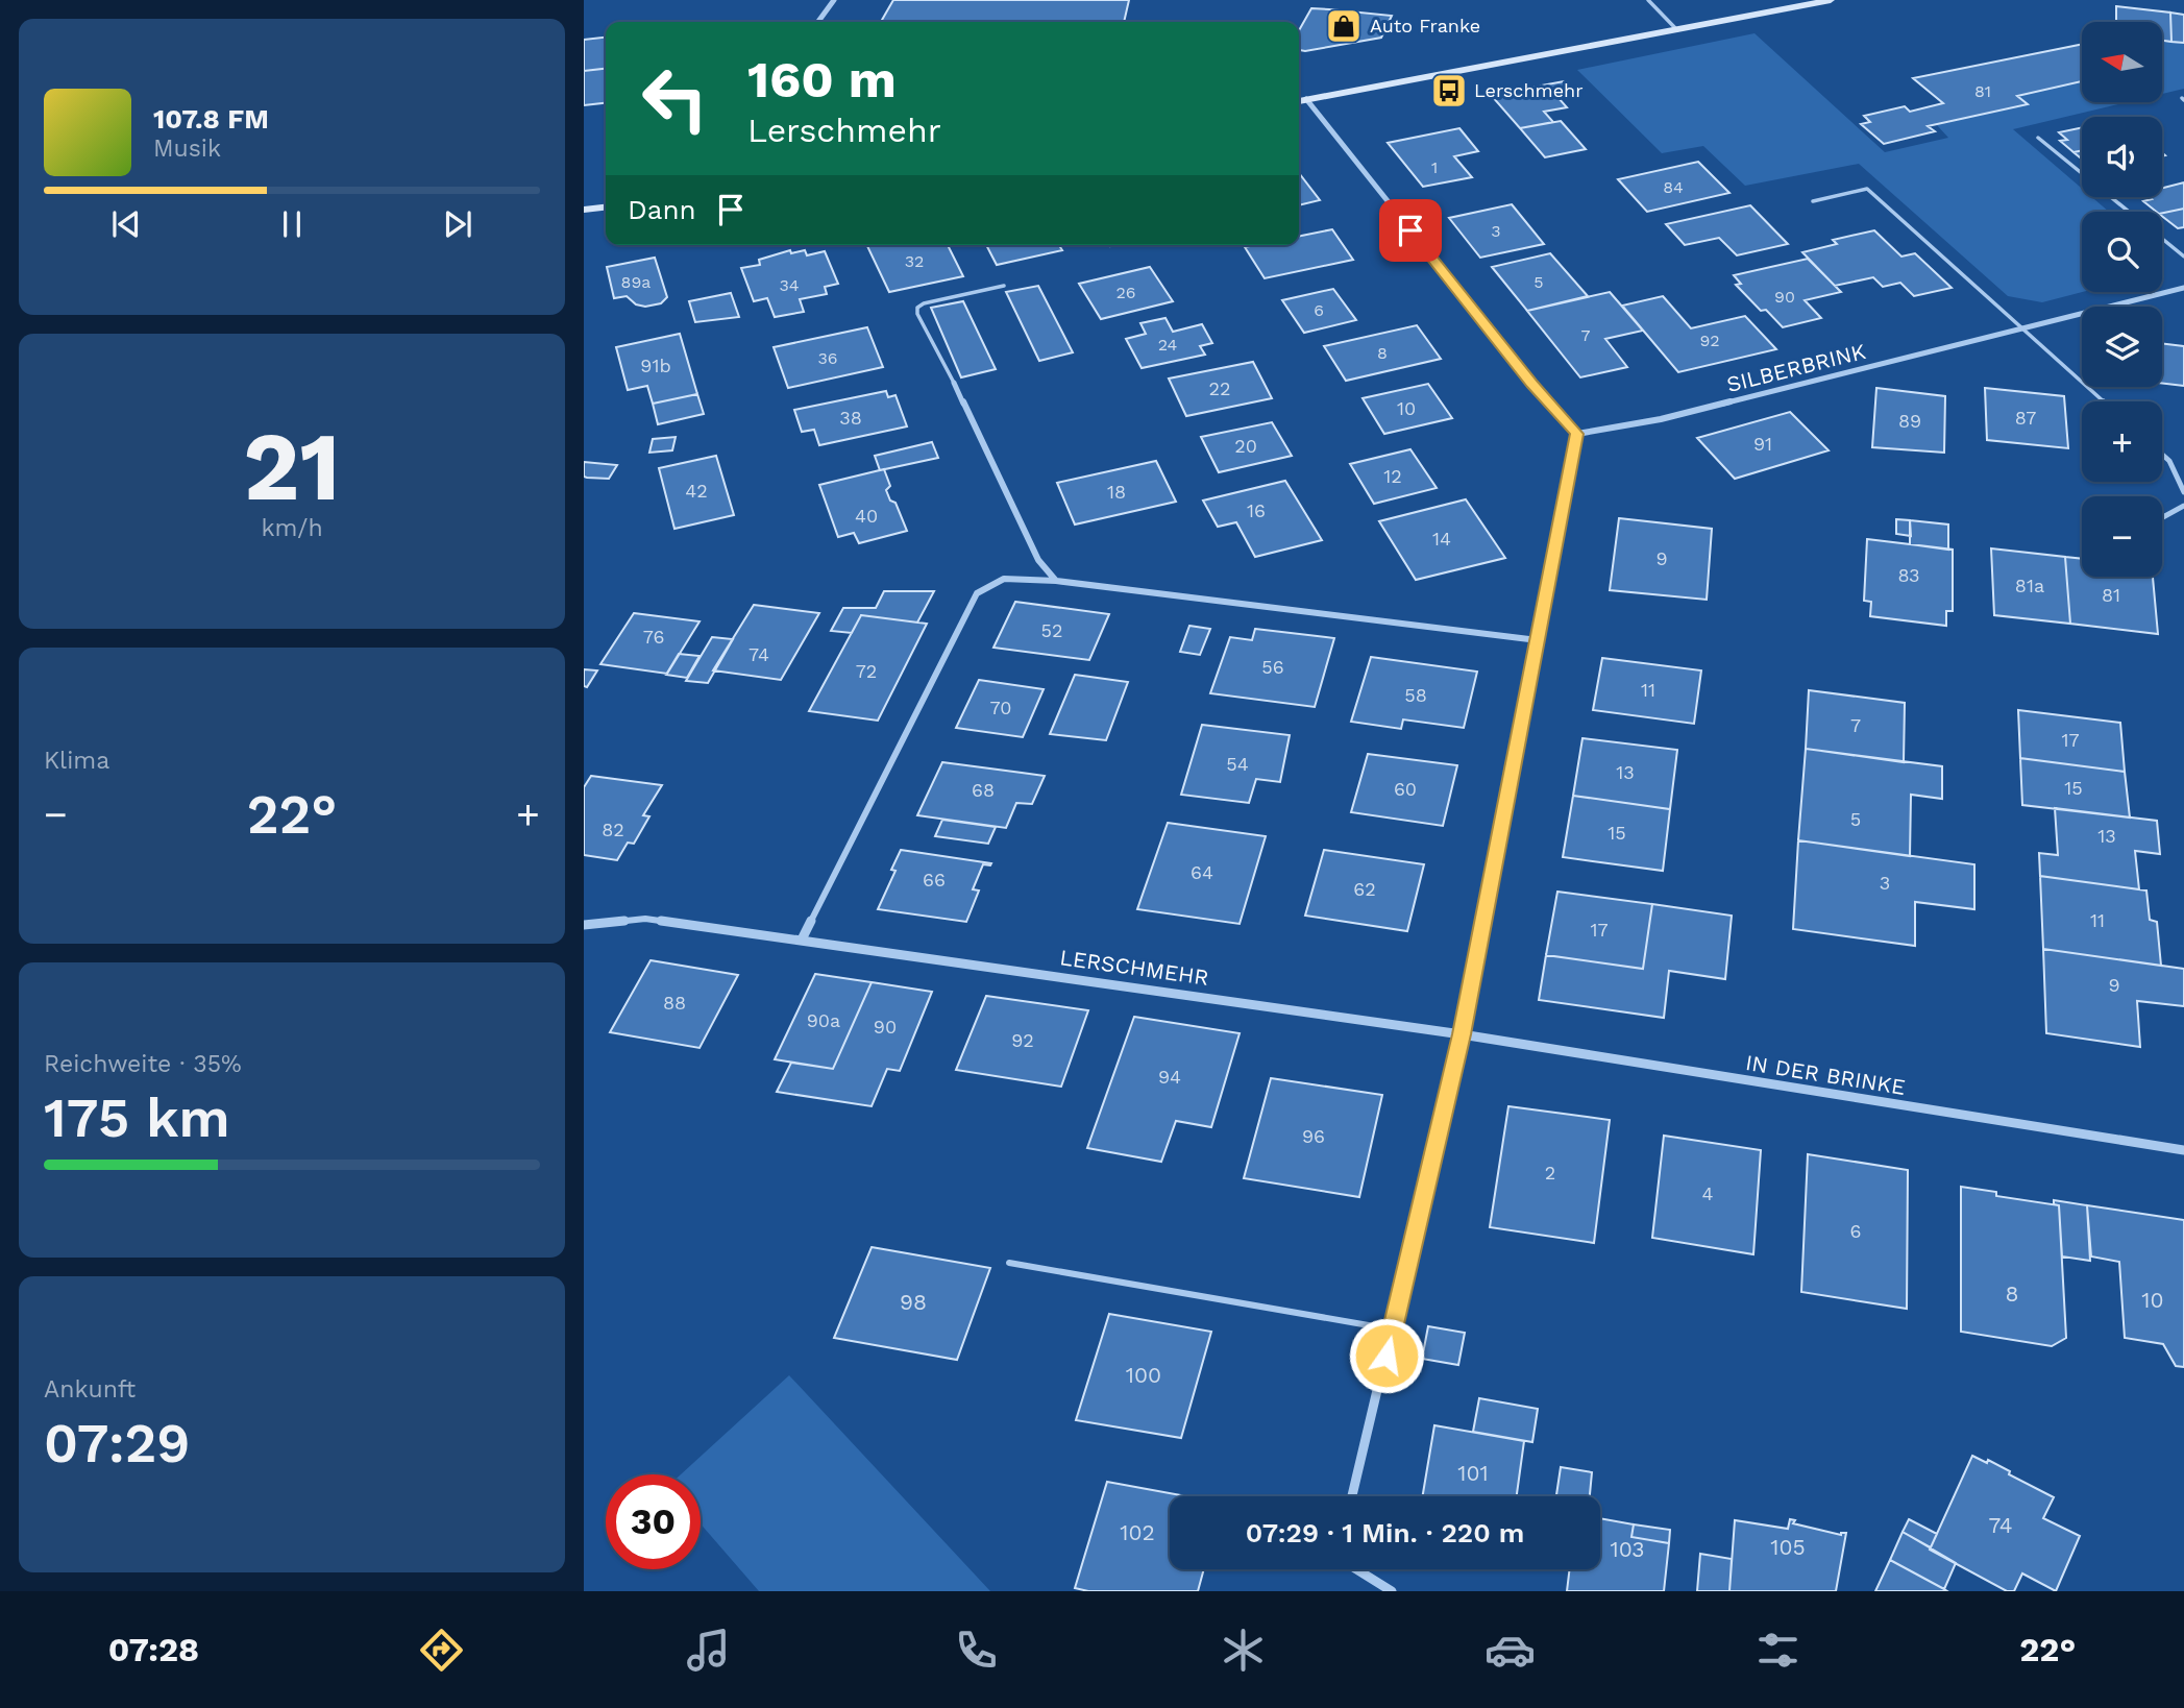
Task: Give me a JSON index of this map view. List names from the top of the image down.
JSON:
{
  "streets": {
    "street": ["SILBERBRINK", "LERSCHMEHR", "IN DER BRINKE"]
  },
  "crossings": [
    ["LERSCHMEHR", "IN DER BRINKE"]
  ],
  "places": {
    "shop": ["Auto Franke"],
    "bus stop": ["Lerschmehr"]
  },
  "house_numbers": [
    "81",
    "1",
    "84",
    "3",
    "32",
    "89a",
    "5",
    "34",
    "26",
    "90",
    "6",
    "7",
    "92",
    "24",
    "8",
    "36",
    "91b",
    "22",
    "10",
    "38",
    "87",
    "89",
    "91",
    "20",
    "12",
    "42",
    "18",
    "16",
    "40",
    "14",
    "9",
    "83",
    "81a",
    "81",
    "52",
    "76",
    "74",
    "56",
    "72",
    "11",
    "58",
    "70",
    "7",
    "17",
    "54",
    "13",
    "15",
    "60",
    "68",
    "5",
    "82",
    "15",
    "13",
    "64",
    "66",
    "3",
    "62",
    "11",
    "17",
    "9",
    "88",
    "90a",
    "90",
    "92",
    "94",
    "96",
    "2",
    "4",
    "6",
    "8",
    "10",
    "98",
    "100",
    "101",
    "74",
    "102",
    "105",
    "103"
  ],
  "north": "left",
  "page": {
    "map_buttons": ["+", "−"],
    "turn": ["160 m", "Lerschmehr"],
    "song": ["107.8 FM", "Musik"],
    "then": "Dann",
    "tile": [
      ["21", "km/h"],
      "Klima",
      ["Reichweite · 35%", "175 km"],
      ["Ankunft", "07:29"]
    ],
    "heat": ["−", "22°", "+"],
    "limit": "30",
    "trip": "07:29 · 1 Min. · 220 m",
    "tabs": ["07:28", "22°"]
  }
}
